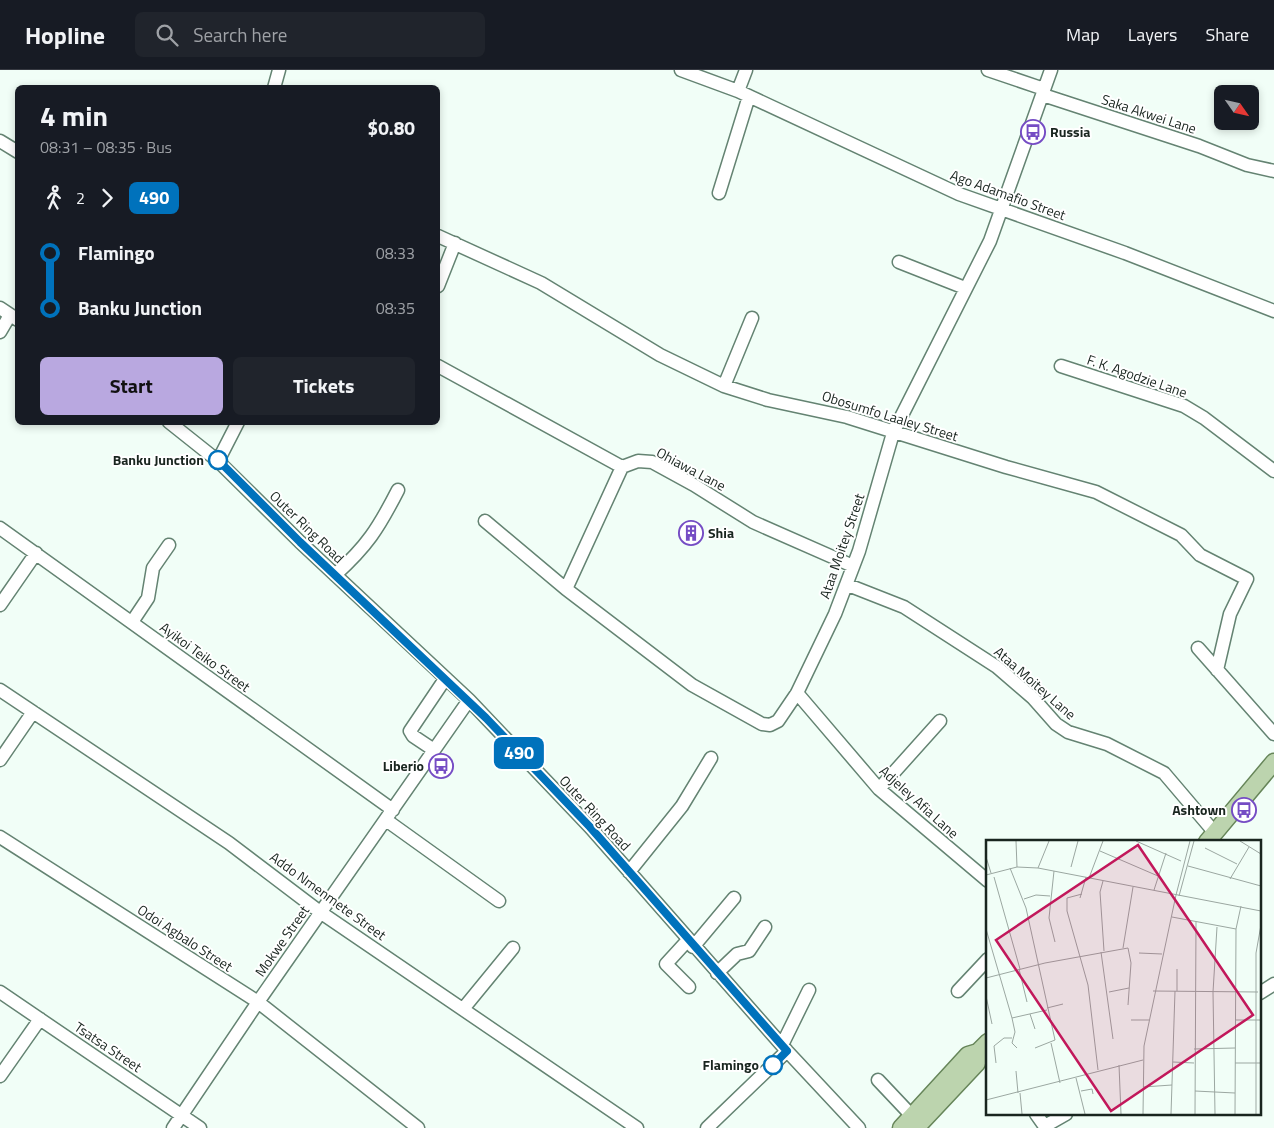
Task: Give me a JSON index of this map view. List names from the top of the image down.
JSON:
{
  "streets": {
    "street": [
      "Saka Akwei Lane",
      "Ago Adamafio Street",
      "F. K. Agodzie Lane",
      "Obosumfo Laaley Street",
      "Ohiawa Lane",
      "Outer Ring Road",
      "Ataa Moitey Street",
      "Ayikoi Teiko Street",
      "Ataa Moitey Lane",
      "Adjeley Afia Lane",
      "Addo Nmenmete Street",
      "Odoi Agbalo Street",
      "Mokwe Street",
      "Tsatsa Street"
    ]
  },
  "crossings": [
    ["Saka Akwei Lane", "Ataa Moitey Street"],
    ["Ago Adamafio Street", "Ataa Moitey Street"],
    ["Obosumfo Laaley Street", "Ataa Moitey Street"],
    ["Ohiawa Lane", "Ataa Moitey Street"],
    ["Outer Ring Road", "Mokwe Street"],
    ["Ataa Moitey Street", "Ataa Moitey Lane"],
    ["Ataa Moitey Street", "Adjeley Afia Lane"],
    ["Ayikoi Teiko Street", "Mokwe Street"],
    ["Addo Nmenmete Street", "Mokwe Street"],
    ["Odoi Agbalo Street", "Mokwe Street"],
    ["Mokwe Street", "Tsatsa Street"]
  ],
  "places": {
    "bus stop": ["Russia", "Liberio", "Ashtown"],
    "other": ["Banku Junction", "Flamingo"],
    "building": ["Shia"]
  },
  "lines": ["bus line 490"],
  "north": "bottom right",
  "page": {
    "header": "Hopline",
    "search": "Search here",
    "nav": ["Map", "Layers", "Share"],
    "on_map": "490",
    "heading": ["4 min", "08:31 – 08:35 · Bus", "$0.80"],
    "legs": ["2", "490"],
    "list": [
      {
        "name": "Flamingo",
        "value": "08:33"
      },
      {
        "name": "Banku Junction",
        "value": "08:35"
      }
    ],
    "buttons": ["Start", "Tickets"]
  }
}
